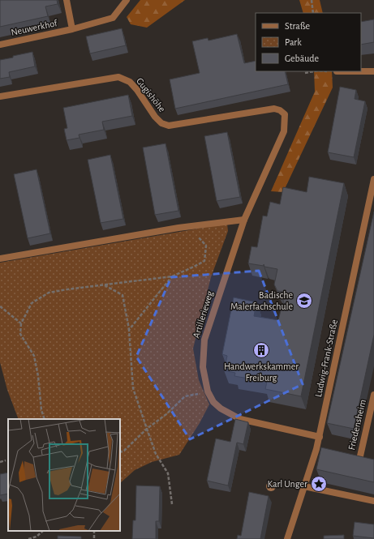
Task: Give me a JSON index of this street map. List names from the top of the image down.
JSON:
{
  "streets": {
    "street": [
      "Neuwerkhof",
      "Gugishöhe",
      "Artillerieweg",
      "Ludwig-Frank-Straße",
      "Friedensheim"
    ]
  },
  "crossings": [
    ["Gugishöhe", "Artillerieweg"],
    ["Artillerieweg", "Ludwig-Frank-Straße"]
  ],
  "places": {
    "school or university": ["Badische Malerfachschule"],
    "building": ["Handwerkskammer Freiburg"],
    "place": ["Karl Unger"]
  },
  "legend": ["Straße", "Park", "Gebäude"]
}
